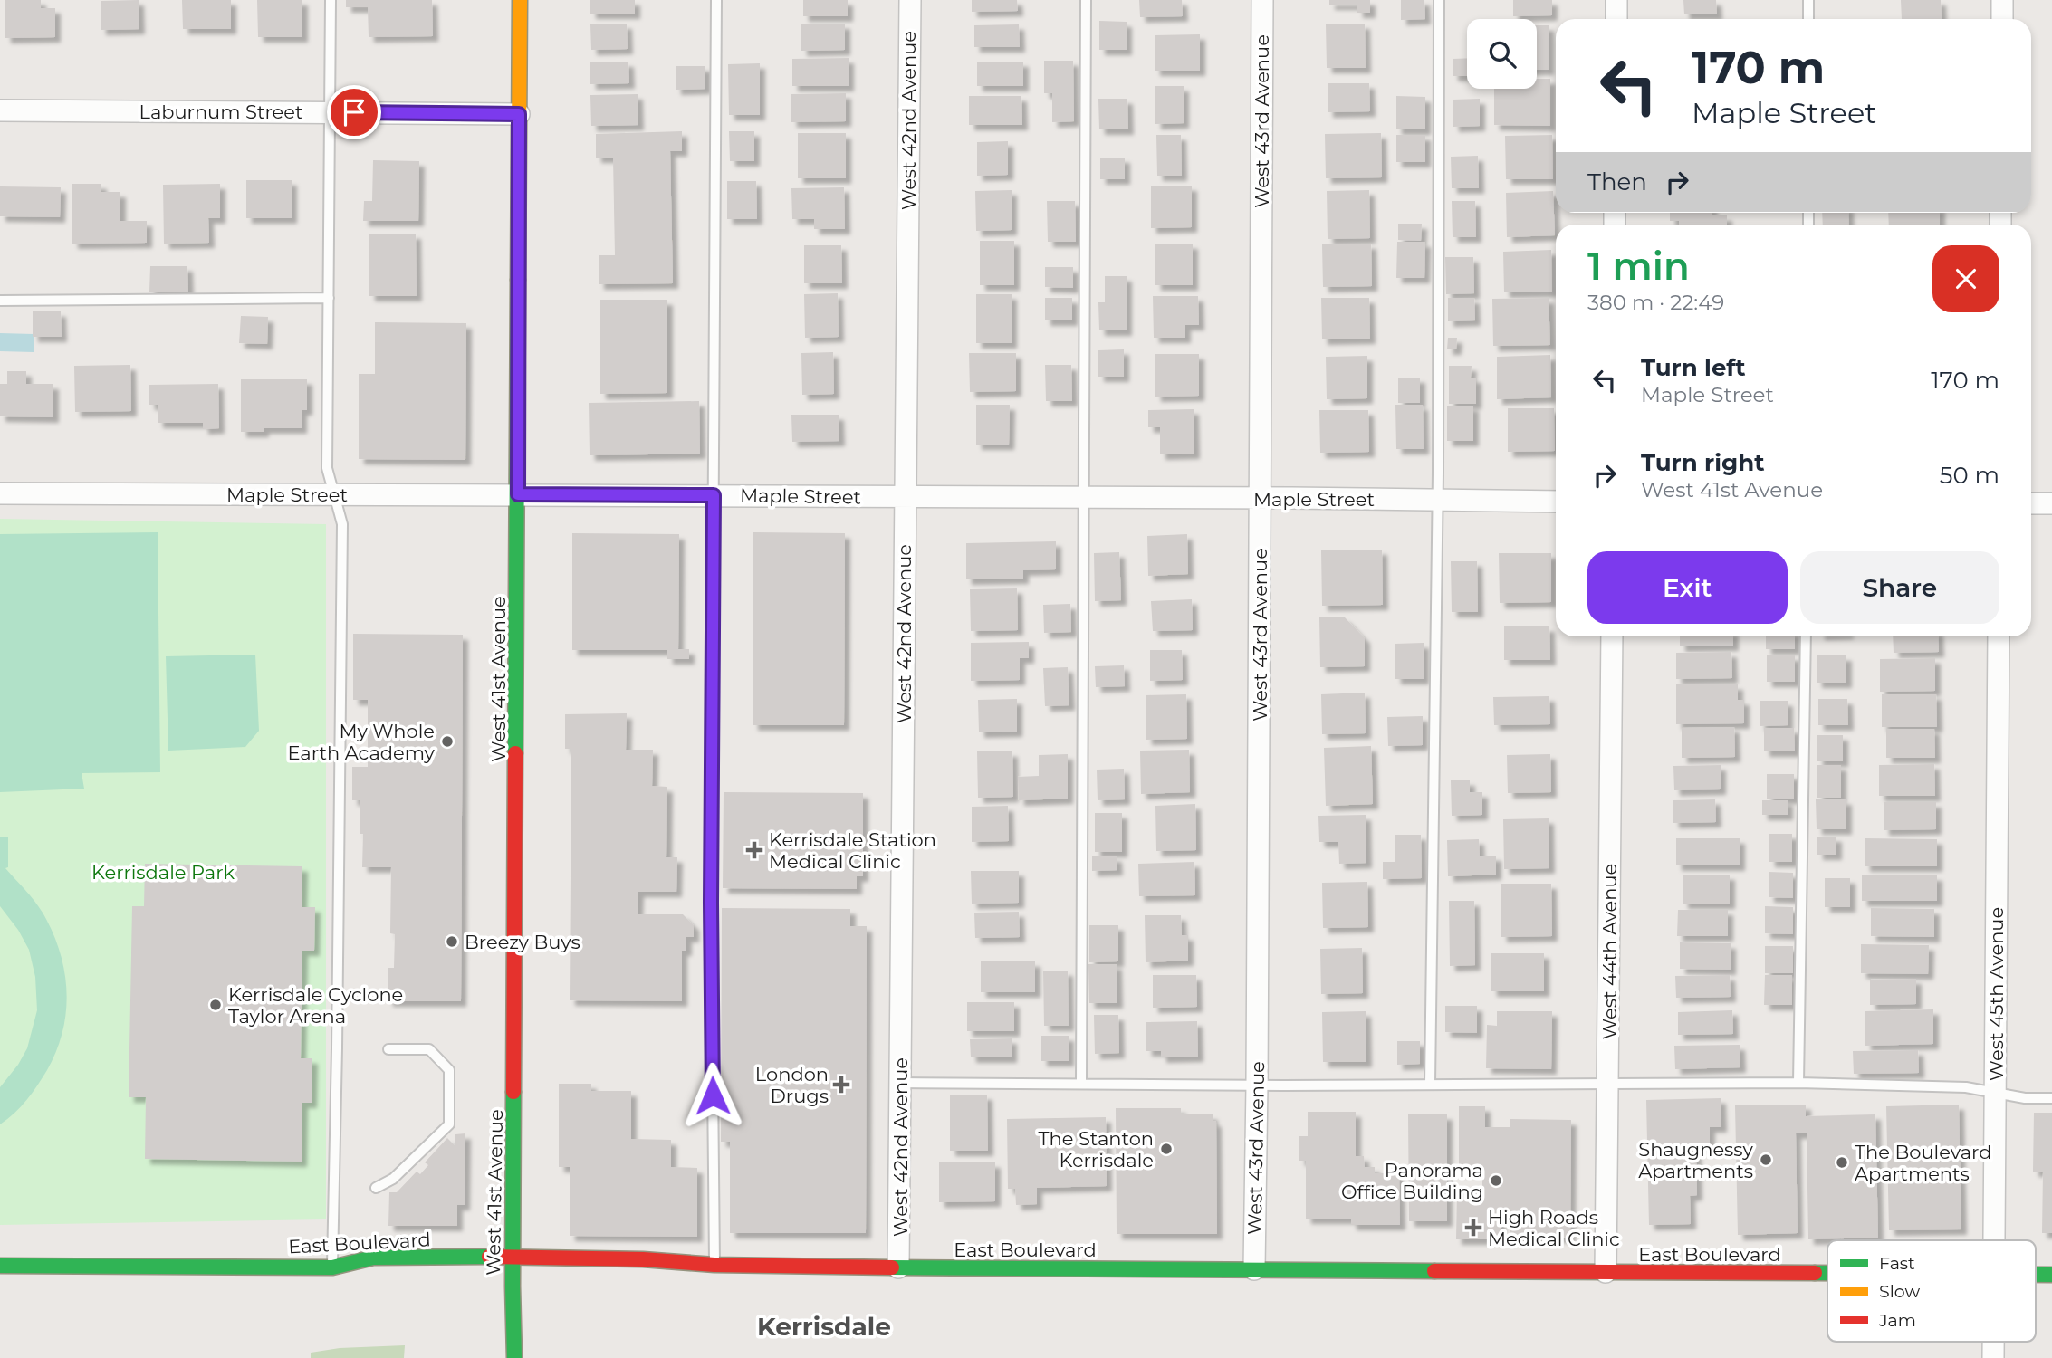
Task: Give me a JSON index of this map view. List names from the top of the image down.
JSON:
{
  "streets": {
    "street": [
      "Laburnum Street",
      "West 42nd Avenue",
      "West 43rd Avenue",
      "Maple Street",
      "West 41st Avenue",
      "West 44th Avenue",
      "West 45th Avenue",
      "East Boulevard"
    ]
  },
  "crossings": [
    ["Laburnum Street", "West 41st Avenue"],
    ["West 42nd Avenue", "Maple Street"],
    ["West 42nd Avenue", "East Boulevard"],
    ["West 43rd Avenue", "Maple Street"],
    ["West 43rd Avenue", "East Boulevard"],
    ["Maple Street", "West 41st Avenue"],
    ["West 41st Avenue", "East Boulevard"],
    ["West 44th Avenue", "East Boulevard"]
  ],
  "districts": ["Kerrisdale"],
  "parks": ["Kerrisdale Park"],
  "places": {
    "other": [
      "My Whole Earth Academy",
      "Breezy Buys",
      "Kerrisdale Cyclone Taylor Arena",
      "The Stanton Kerrisdale",
      "Shaugnessy Apartments",
      "The Boulevard Apartments",
      "Panorama Office Building"
    ],
    "health": ["Kerrisdale Station Medical Clinic", "London Drugs", "High Roads Medical Clinic"]
  },
  "legend": ["Fast", "Slow", "Jam"],
  "page": {
    "turn": ["170 m", "Maple Street"],
    "then": "Then",
    "heading": ["1 min", "380 m · 22:49"],
    "list": [
      {
        "name": "Turn left",
        "note": "Maple Street",
        "value": "170 m"
      },
      {
        "name": "Turn right",
        "note": "West 41st Avenue",
        "value": "50 m"
      }
    ],
    "buttons": ["Exit", "Share"]
  }
}
